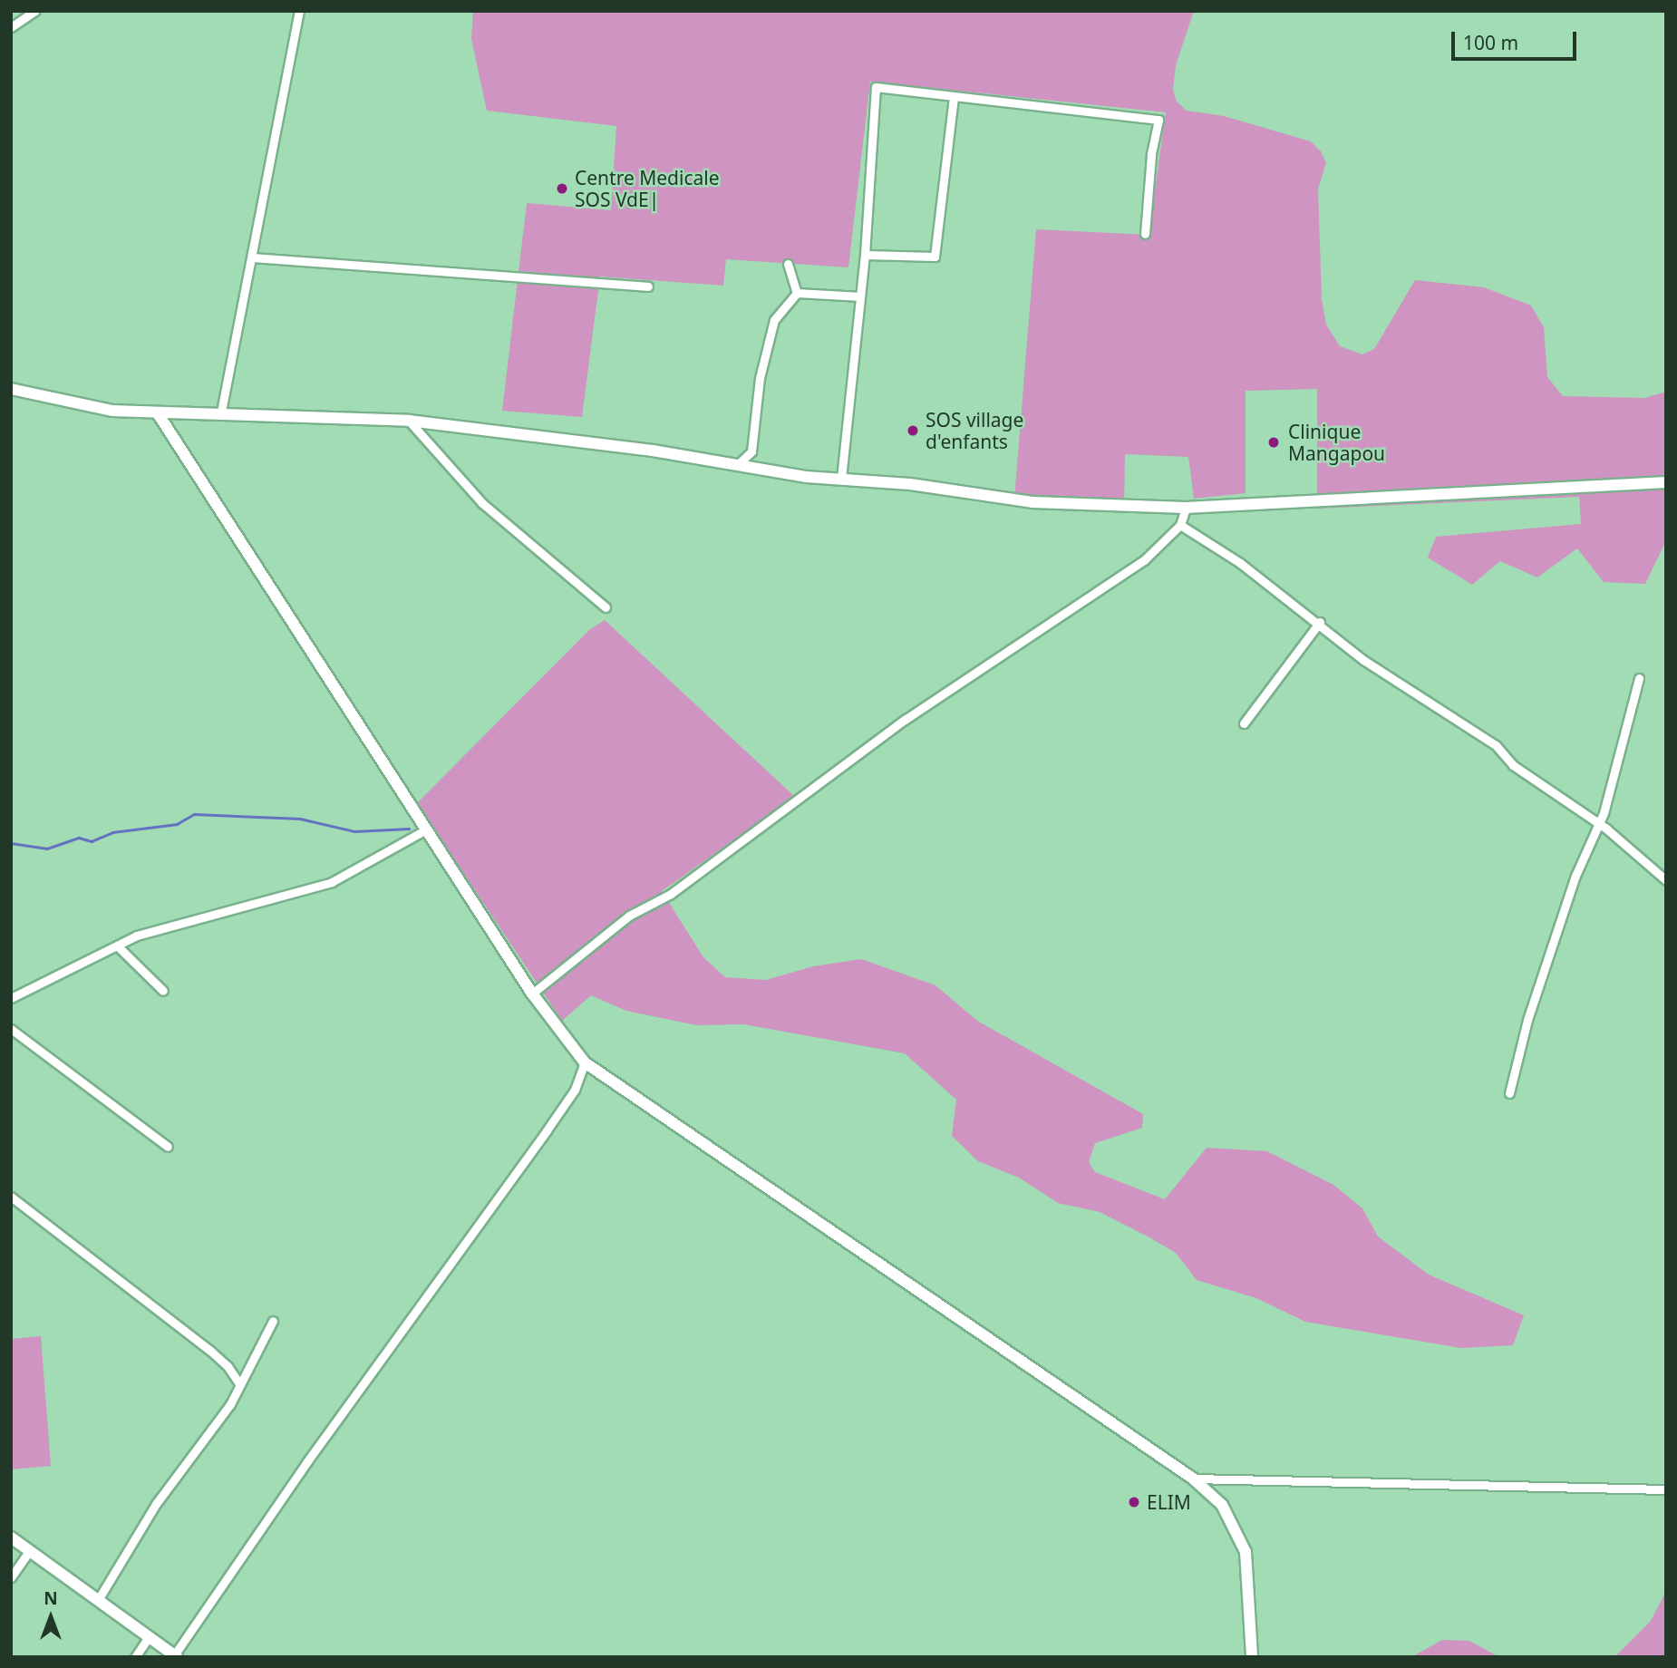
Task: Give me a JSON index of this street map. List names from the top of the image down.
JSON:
{
  "places": [
    "Centre Medicale SOS VdE|",
    "SOS village d'enfants",
    "Clinique Mangapou",
    "ELIM"
  ],
  "scale_bar": "100 m",
  "north": "top"
}
